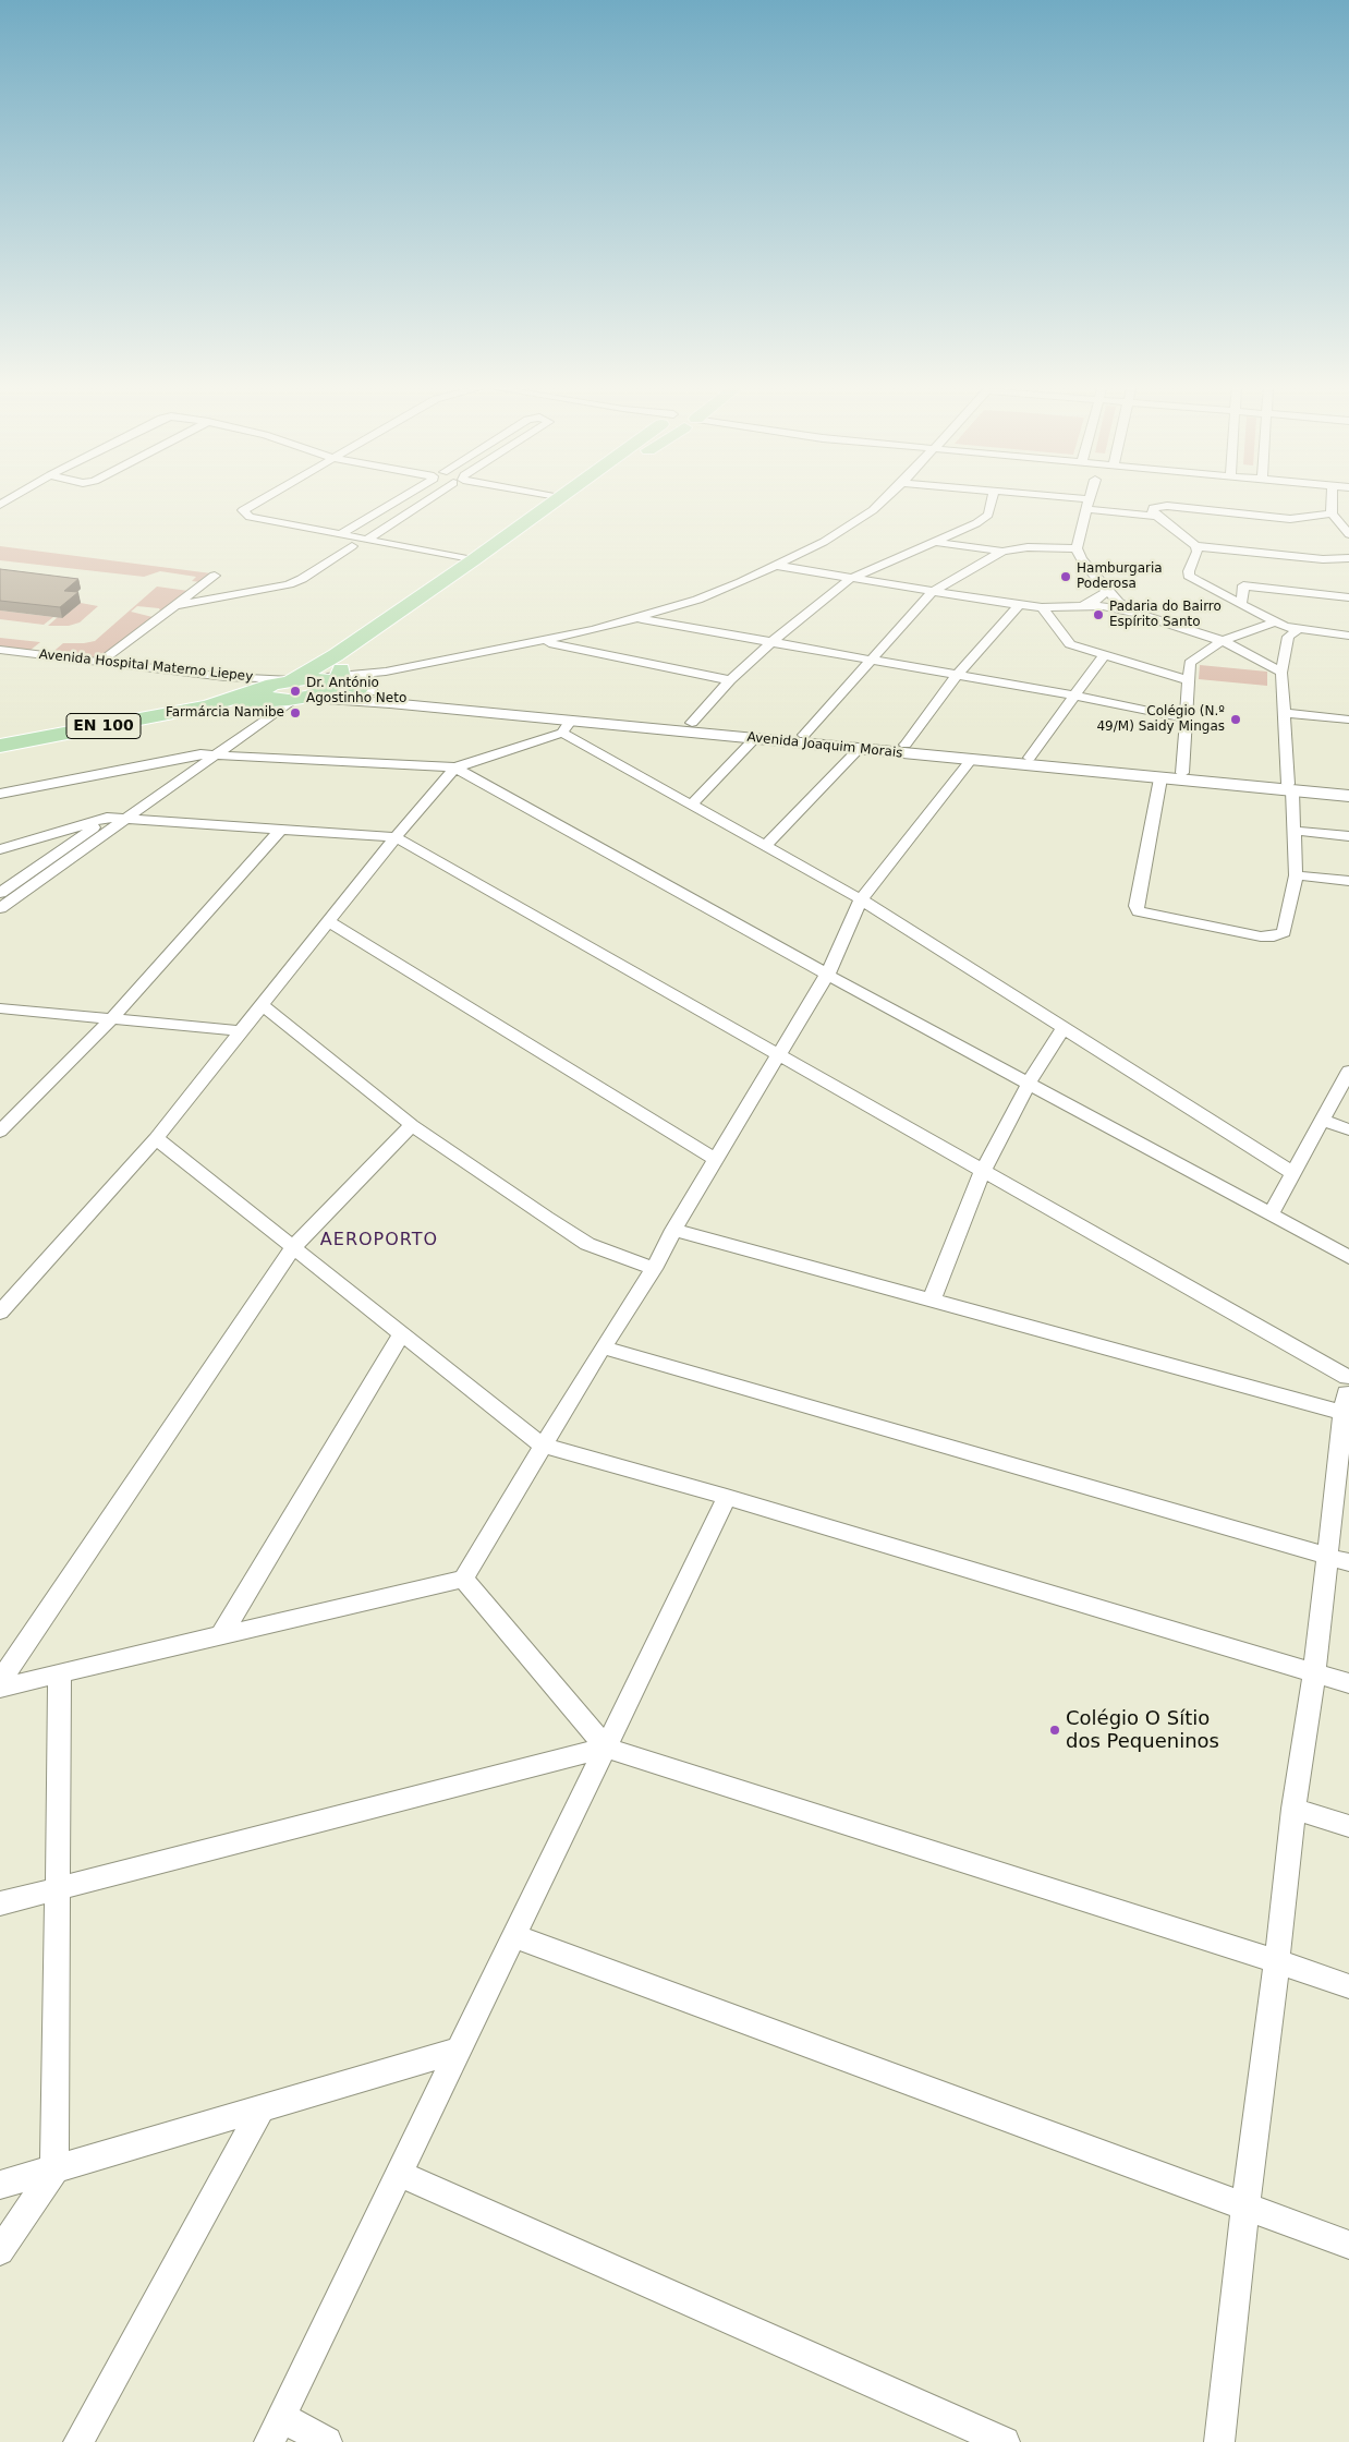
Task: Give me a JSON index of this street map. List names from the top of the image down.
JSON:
{
  "streets": {
    "main road": ["EN 100"],
    "street": ["Avenida Hospital Materno Liepey", "Avenida Joaquim Morais"]
  },
  "crossings": [
    ["Avenida Hospital Materno Liepey", "EN 100"],
    ["Avenida Hospital Materno Liepey", "Avenida Joaquim Morais"],
    ["EN 100", "Avenida Joaquim Morais"]
  ],
  "districts": ["AEROPORTO"],
  "places": [
    "Hamburgaria Poderosa",
    "Padaria do Bairro Espírito Santo",
    "Dr. António Agostinho Neto",
    "Farmárcia Namibe",
    "Colégio (N.º 49/M) Saidy Mingas",
    "Colégio O Sítio dos Pequeninos"
  ]
}
